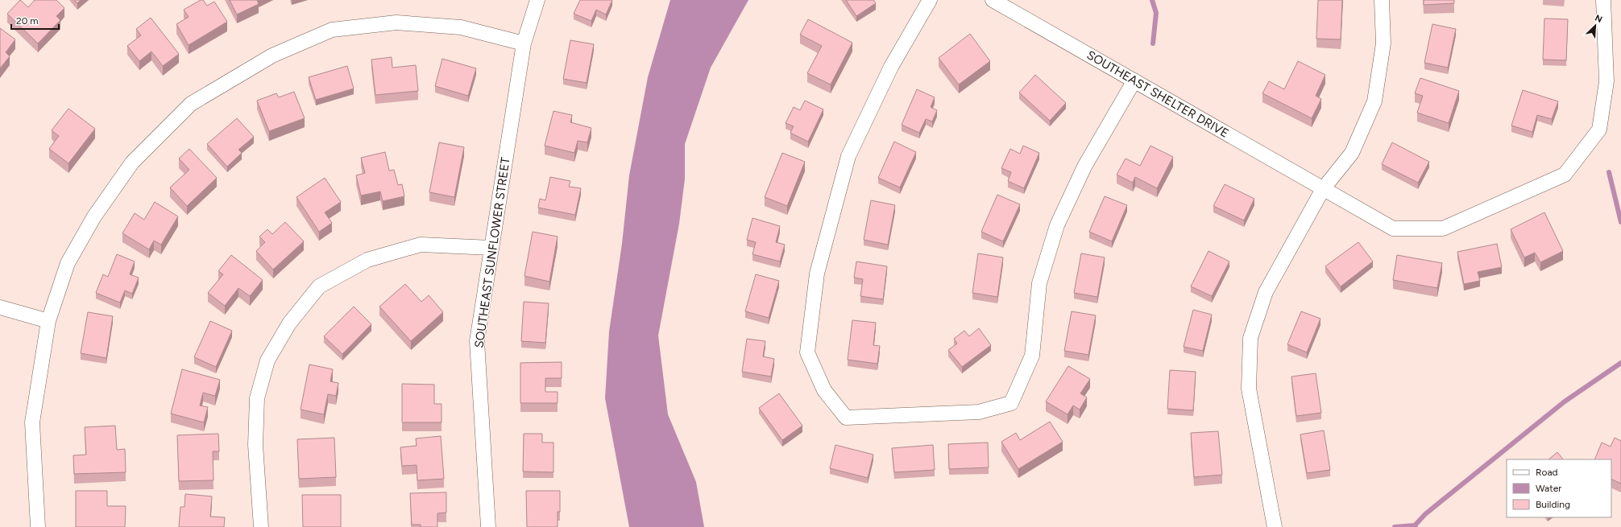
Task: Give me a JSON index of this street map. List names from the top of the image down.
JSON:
{
  "streets": {
    "street": ["SOUTHEAST SHELTER DRIVE", "SOUTHEAST SUNFLOWER STREET"]
  },
  "legend": ["Road", "Water", "Building"],
  "scale_bar": "20 m",
  "north": "top right"
}
